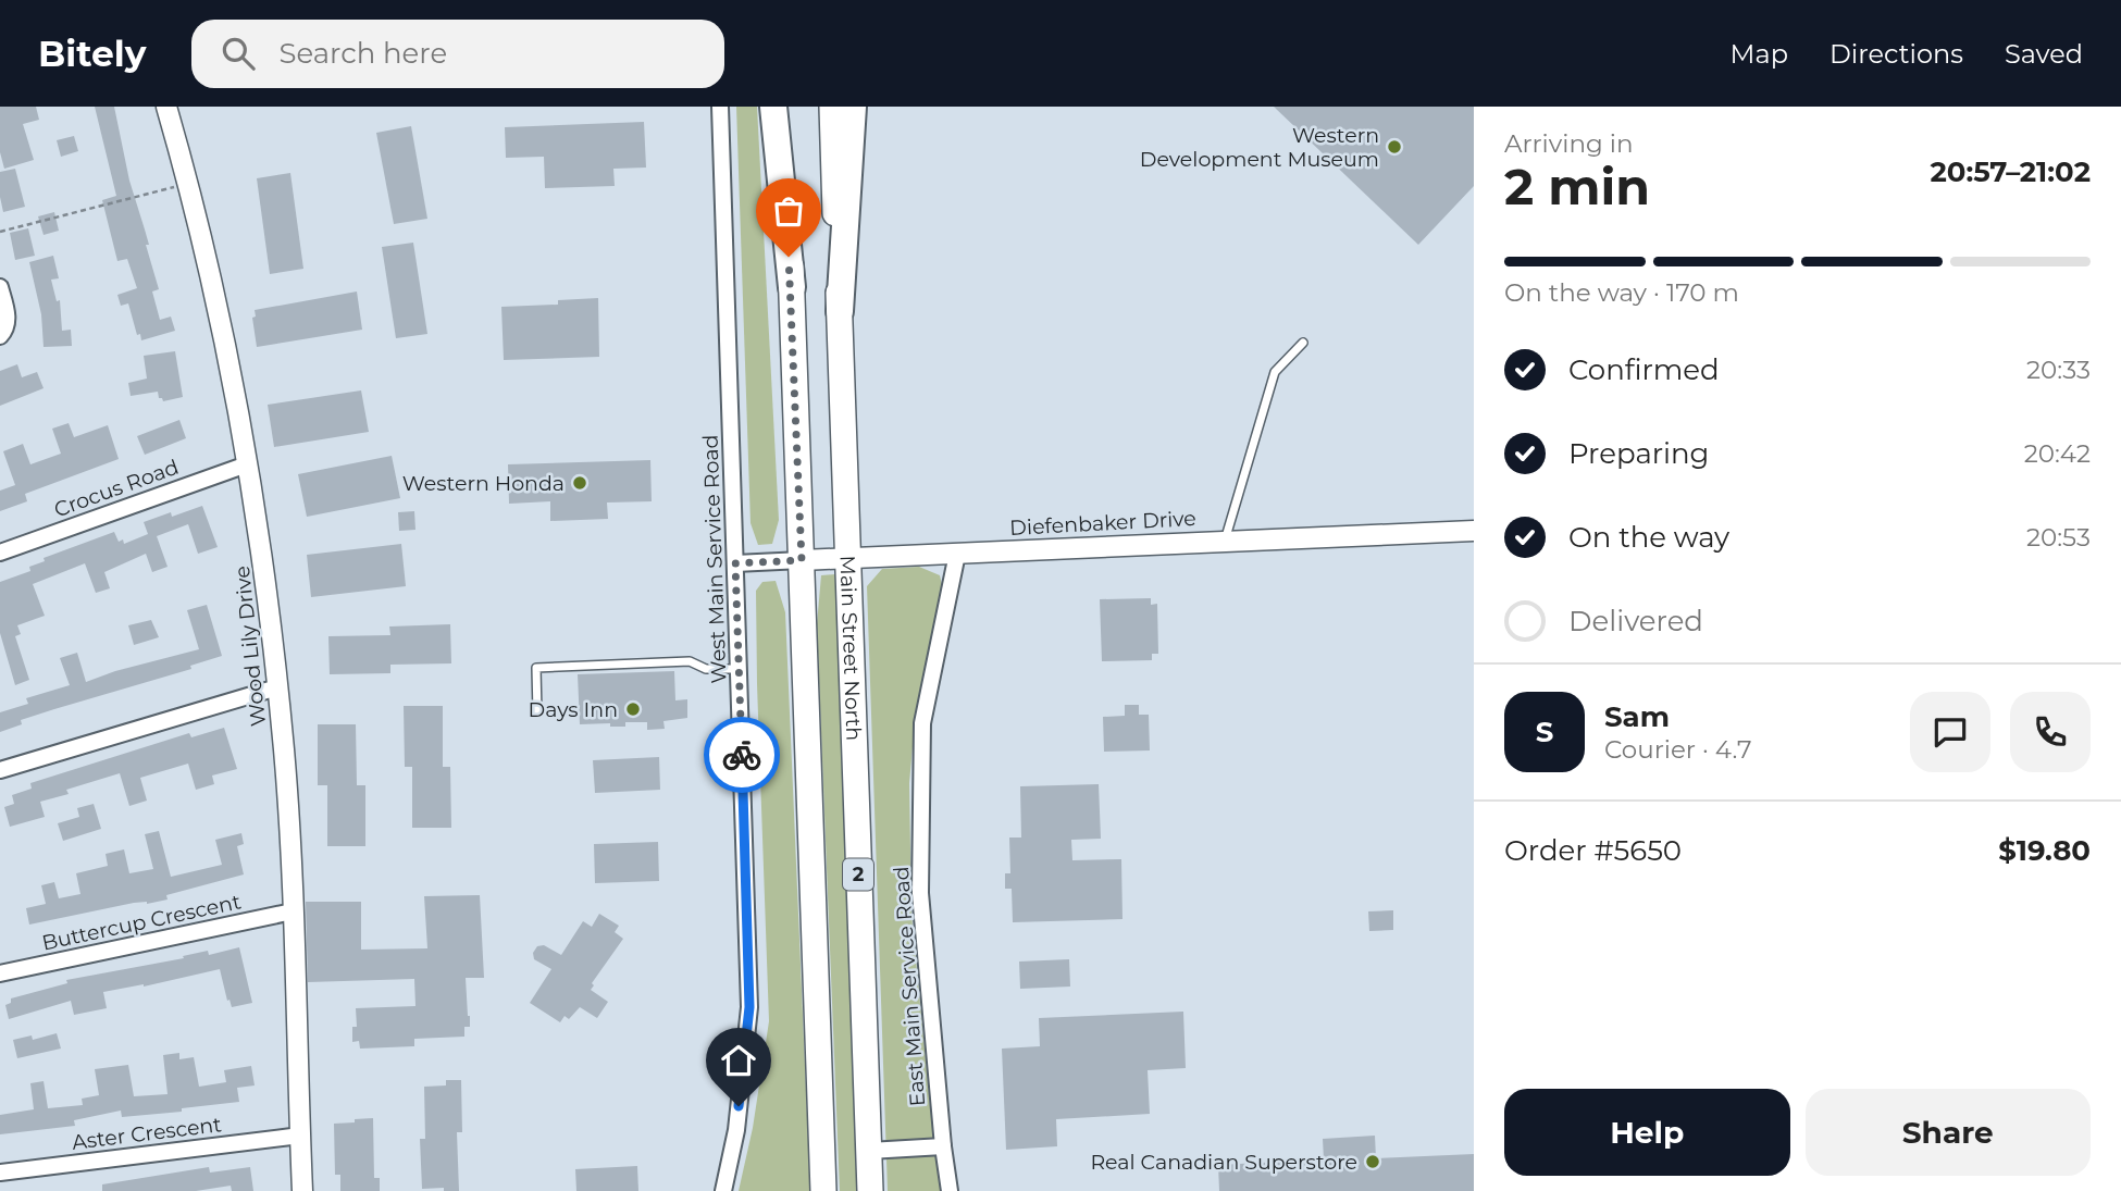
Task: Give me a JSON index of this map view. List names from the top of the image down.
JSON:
{
  "streets": {
    "main road": ["Main Street North", "2"],
    "street": [
      "Crocus Road",
      "Diefenbaker Drive",
      "West Main Service Road",
      "Wood Lily Drive",
      "Buttercup Crescent",
      "East Main Service Road",
      "Aster Crescent"
    ]
  },
  "crossings": [
    ["Crocus Road", "Wood Lily Drive"],
    ["Diefenbaker Drive", "West Main Service Road"],
    ["Diefenbaker Drive", "Main Street North"],
    ["Diefenbaker Drive", "2"],
    ["Diefenbaker Drive", "East Main Service Road"],
    ["Wood Lily Drive", "Buttercup Crescent"],
    ["Wood Lily Drive", "Aster Crescent"]
  ],
  "places": [
    "Western Development Museum",
    "Western Honda",
    "Days Inn",
    "Real Canadian Superstore"
  ],
  "page": {
    "header": "Bitely",
    "search": "Search here",
    "nav": ["Map", "Directions", "Saved"],
    "heading": ["2 min", "Arriving in", "20:57–21:02"],
    "panel": [
      "Sam",
      "Courier · 4.7",
      "Order #5650",
      "$19.80"
    ],
    "bar": "On the way · 170 m",
    "list": [
      ["Confirmed", "20:33"],
      ["Preparing", "20:42"],
      ["On the way", "20:53"],
      "Delivered"
    ],
    "round": "S",
    "buttons": ["Help", "Share"]
  }
}
